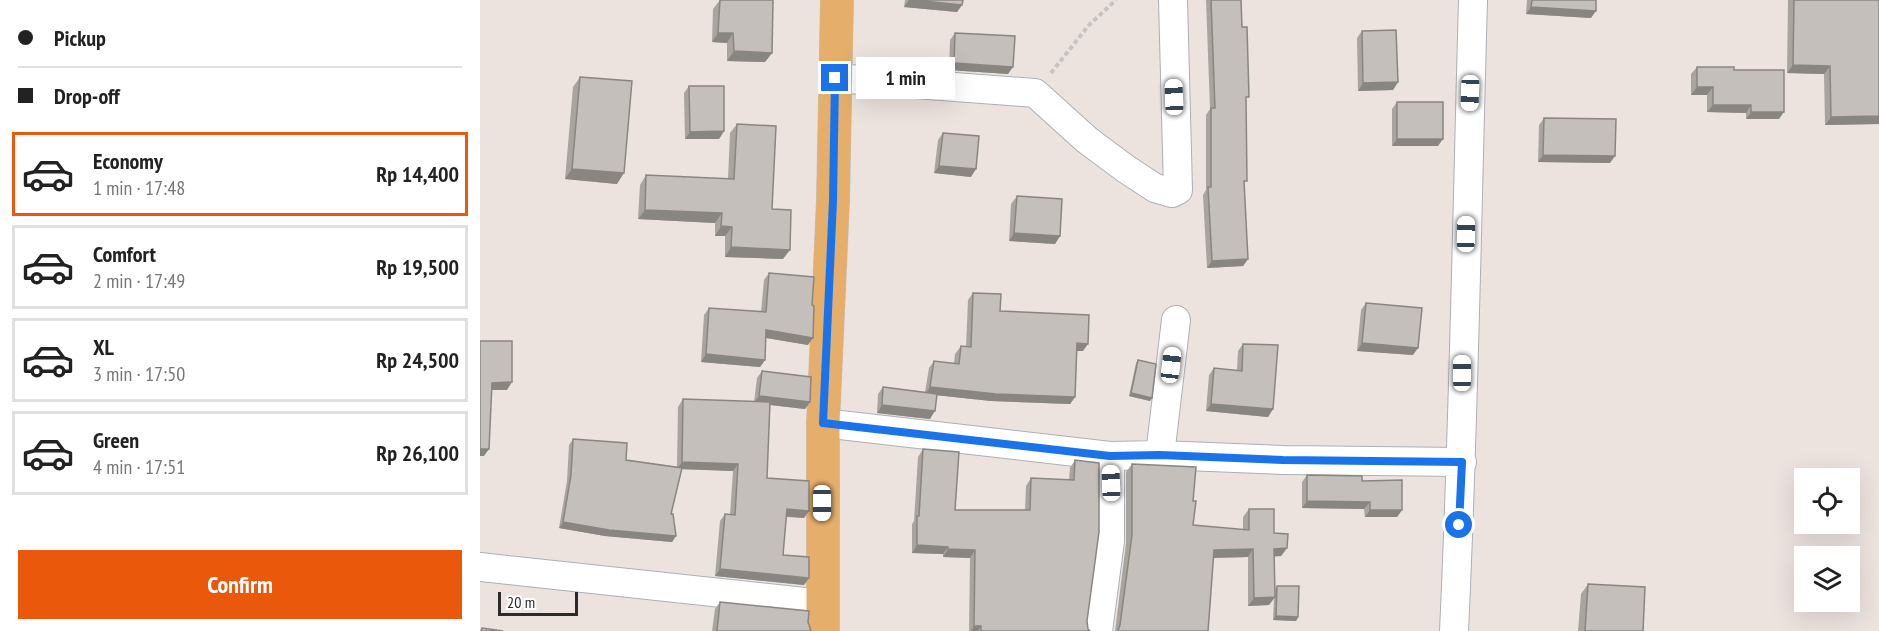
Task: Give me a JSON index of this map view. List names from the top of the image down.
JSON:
{
  "scale_bar": "20 m",
  "page": {
    "banner": ["Pickup", "Drop-off"],
    "bubble": "1 min",
    "list": [
      {
        "name": "Economy",
        "note": "1 min · 17:48",
        "value": "Rp 14,400"
      },
      {
        "name": "Comfort",
        "note": "2 min · 17:49",
        "value": "Rp 19,500"
      },
      {
        "name": "XL",
        "note": "3 min · 17:50",
        "value": "Rp 24,500"
      },
      {
        "name": "Green",
        "note": "4 min · 17:51",
        "value": "Rp 26,100"
      }
    ],
    "buttons": "Confirm",
    "scale": "20 m"
  }
}
